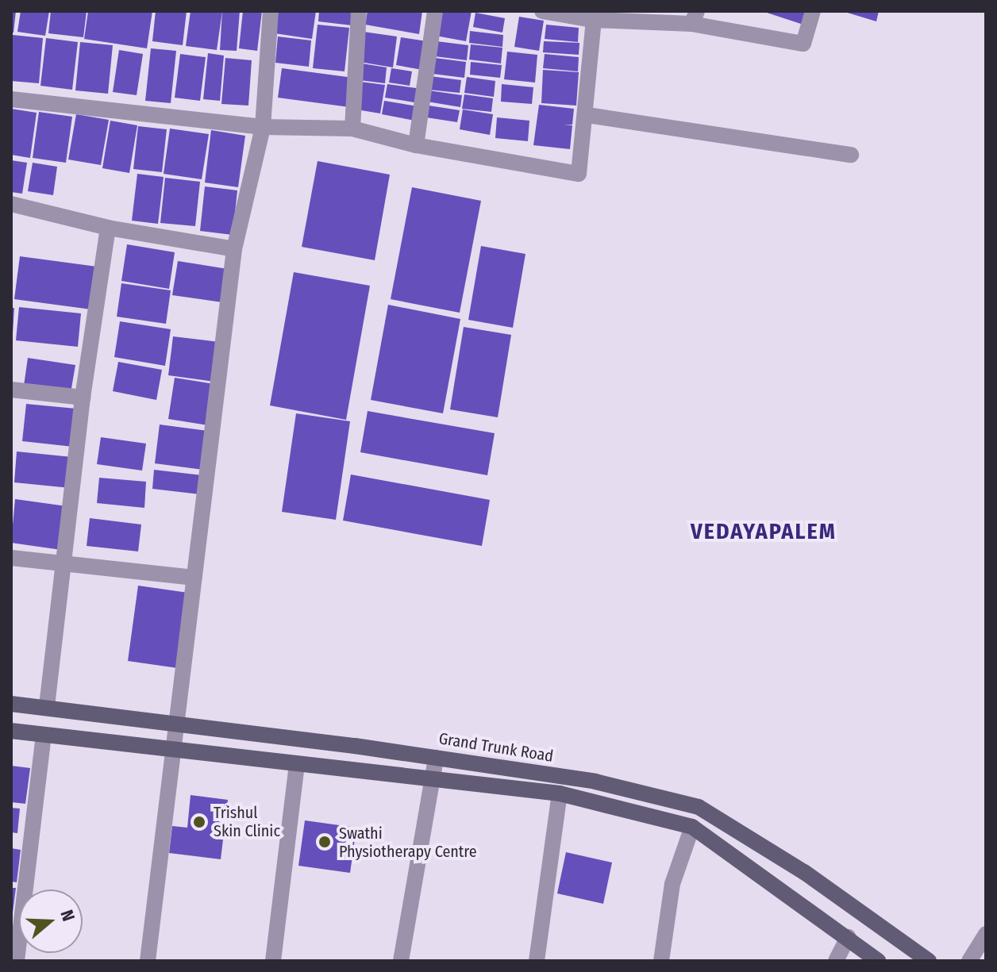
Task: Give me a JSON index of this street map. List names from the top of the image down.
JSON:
{
  "streets": {
    "main road": ["Grand Trunk Road"]
  },
  "districts": ["VEDAYAPALEM"],
  "places": ["Trishul Skin Clinic", "Swathi Physiotherapy Centre"],
  "north": "right"
}
